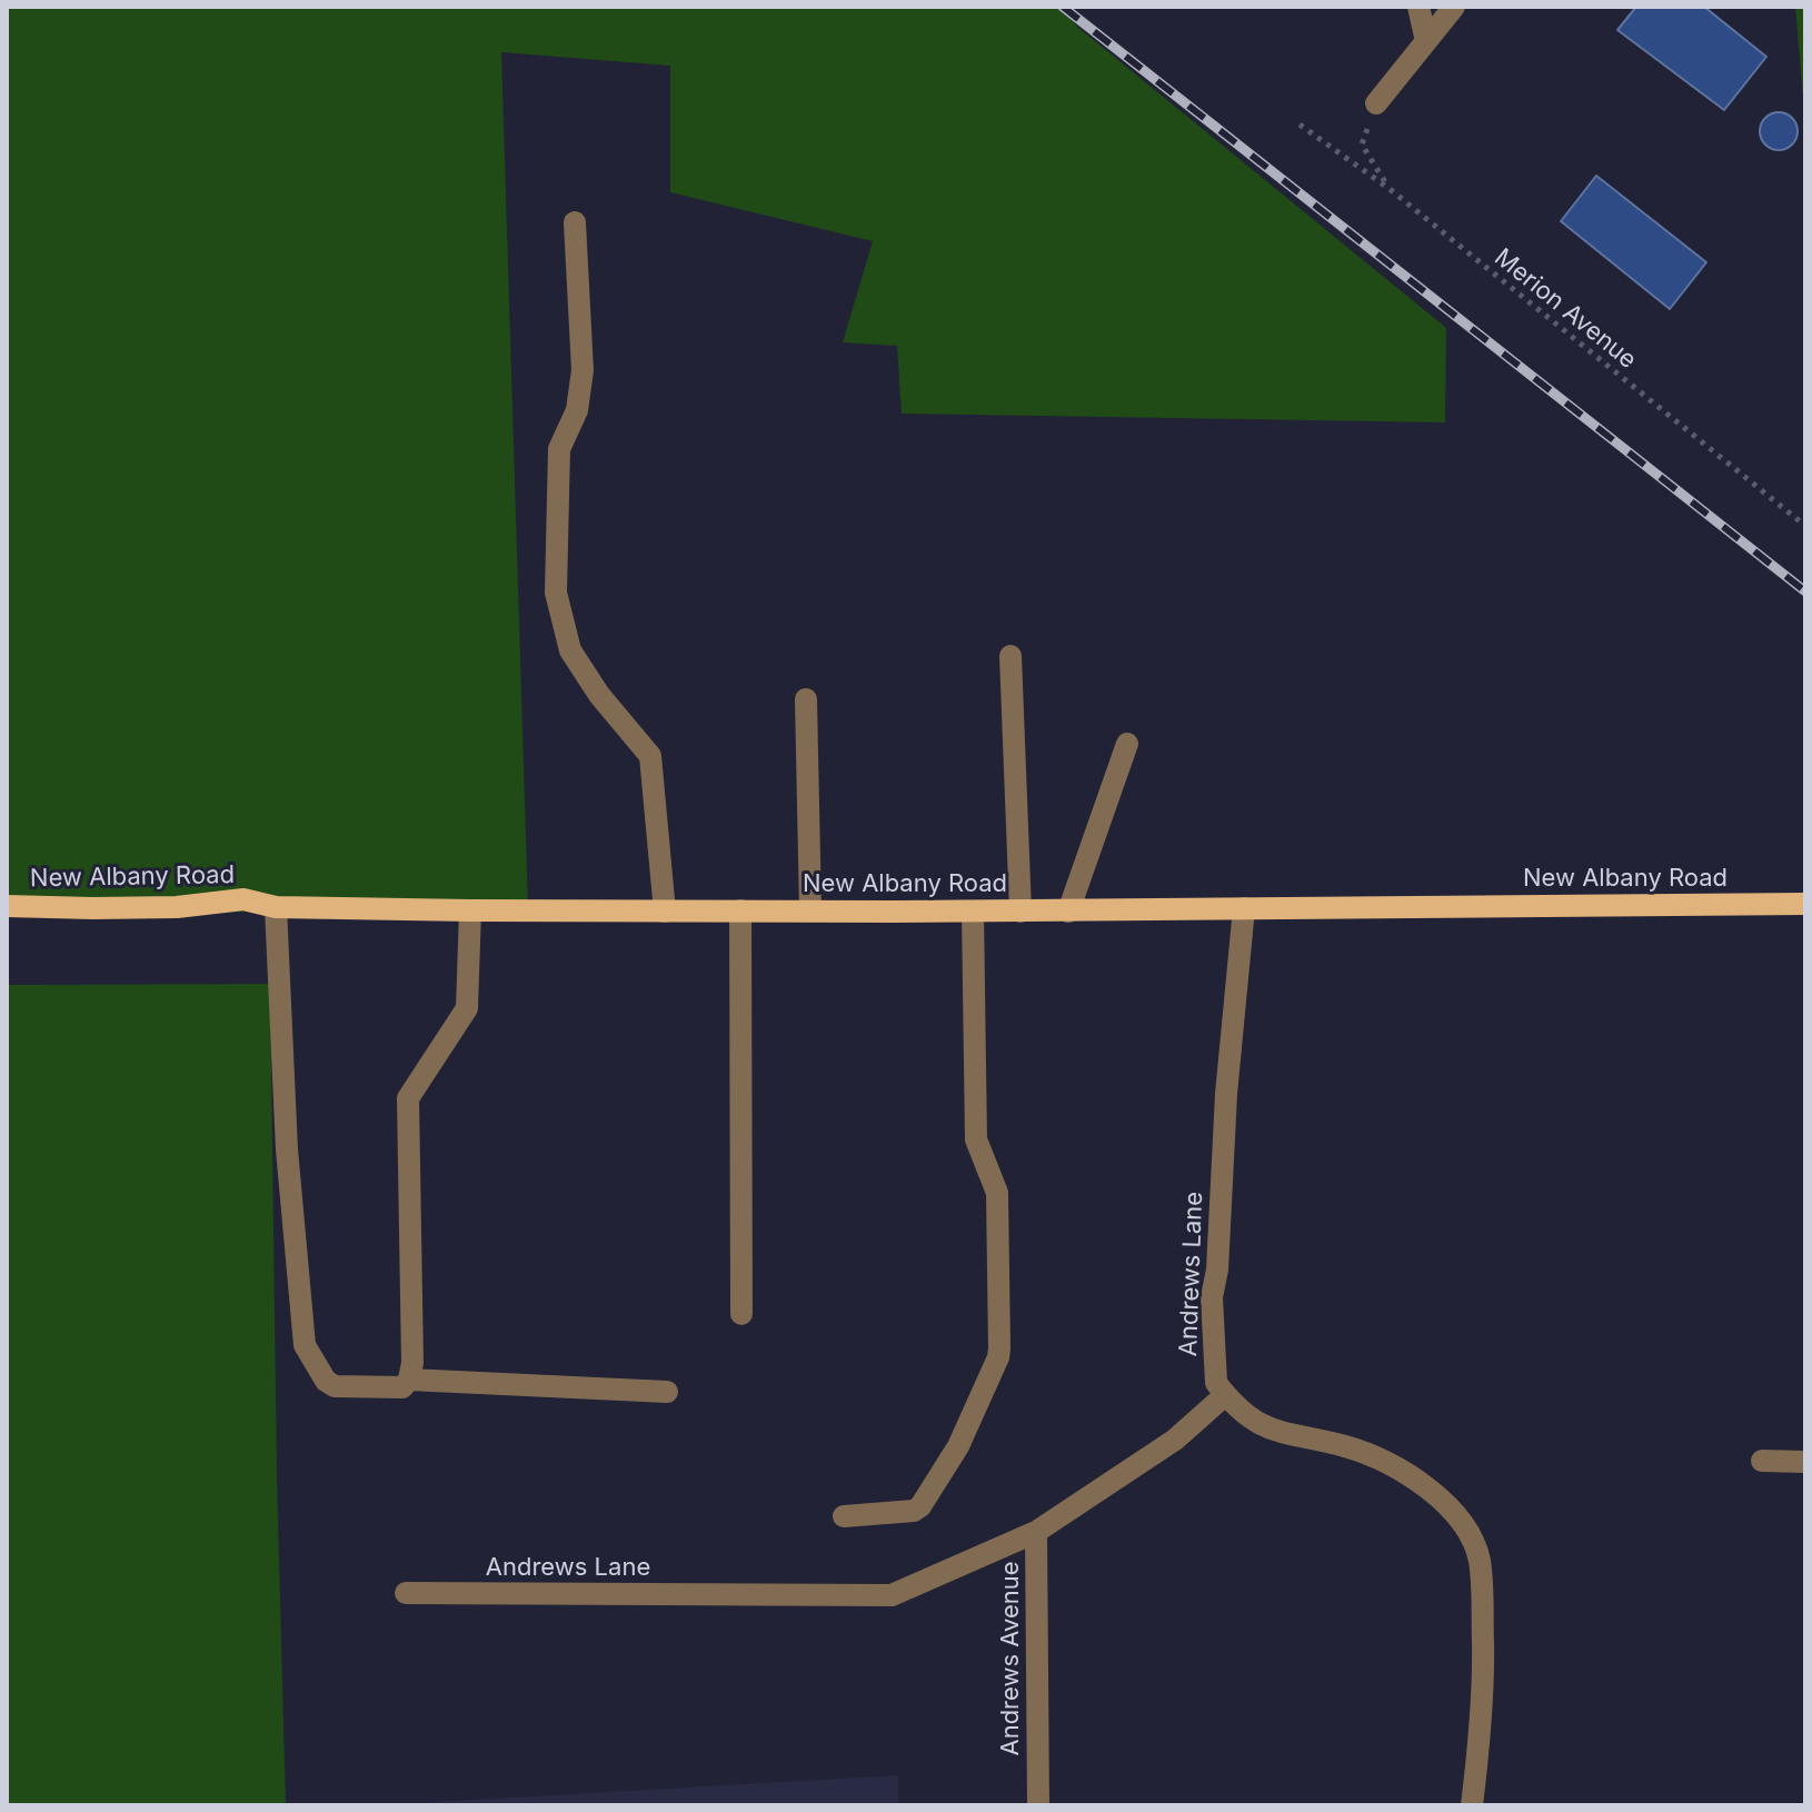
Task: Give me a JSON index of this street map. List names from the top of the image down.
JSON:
{
  "streets": {
    "main road": ["New Albany Road"],
    "street": ["Andrews Lane", "Andrews Avenue"],
    "path": ["Merion Avenue"]
  },
  "crossings": [
    ["New Albany Road", "Andrews Lane"],
    ["Andrews Lane", "Andrews Avenue"]
  ]
}
